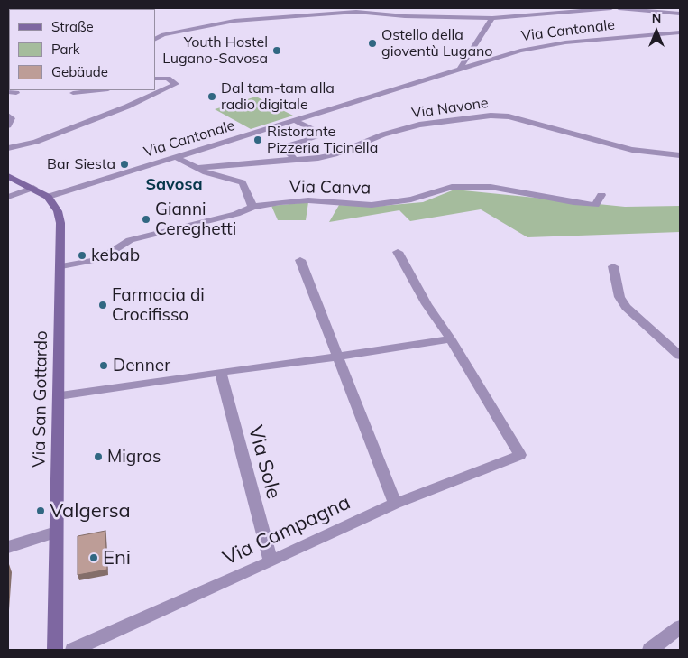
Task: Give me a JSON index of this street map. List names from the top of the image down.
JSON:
{
  "streets": {
    "main road": ["Via San Gottardo"],
    "street": [
      "Via Cantonale",
      "Via Navone",
      "Via Canva",
      "Via Sole",
      "Via Campagna"
    ]
  },
  "crossings": [
    ["Via Cantonale", "Via San Gottardo"],
    ["Via Canva", "Via San Gottardo"],
    ["Via Sole", "Via Campagna"]
  ],
  "districts": ["Savosa"],
  "places": [
    "Ostello della gioventù Lugano",
    "Youth Hostel Lugano-Savosa",
    "Dal tam-tam alla radio digitale",
    "Ristorante Pizzeria Ticinella",
    "Bar Siesta",
    "Gianni Cereghetti",
    "kebab",
    "Farmacia di Crocifisso",
    "Denner",
    "Migros",
    "Valgersa",
    "Eni"
  ],
  "legend": ["Straße", "Park", "Gebäude"],
  "north": "top"
}
